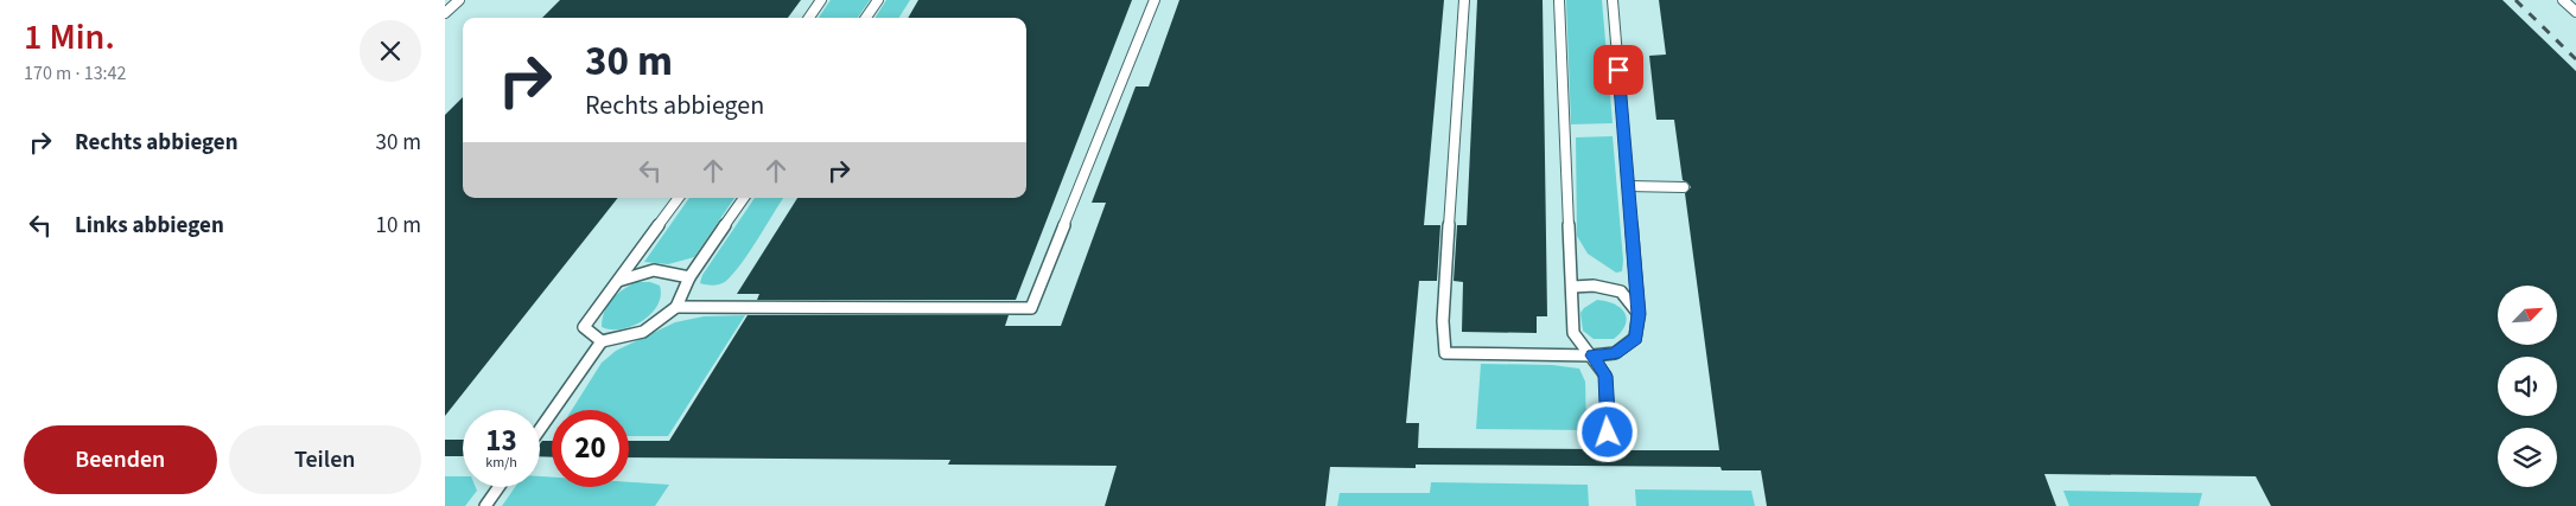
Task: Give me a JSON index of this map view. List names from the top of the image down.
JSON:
{
  "north": "top right",
  "page": {
    "heading": ["1 Min.", "170 m · 13:42"],
    "turn": ["30 m", "Rechts abbiegen"],
    "list": [
      {
        "name": "Rechts abbiegen",
        "value": "30 m"
      },
      {
        "name": "Links abbiegen",
        "value": "10 m"
      }
    ],
    "speed": "13 km/h",
    "limit": "20",
    "buttons": ["Beenden", "Teilen"]
  }
}
